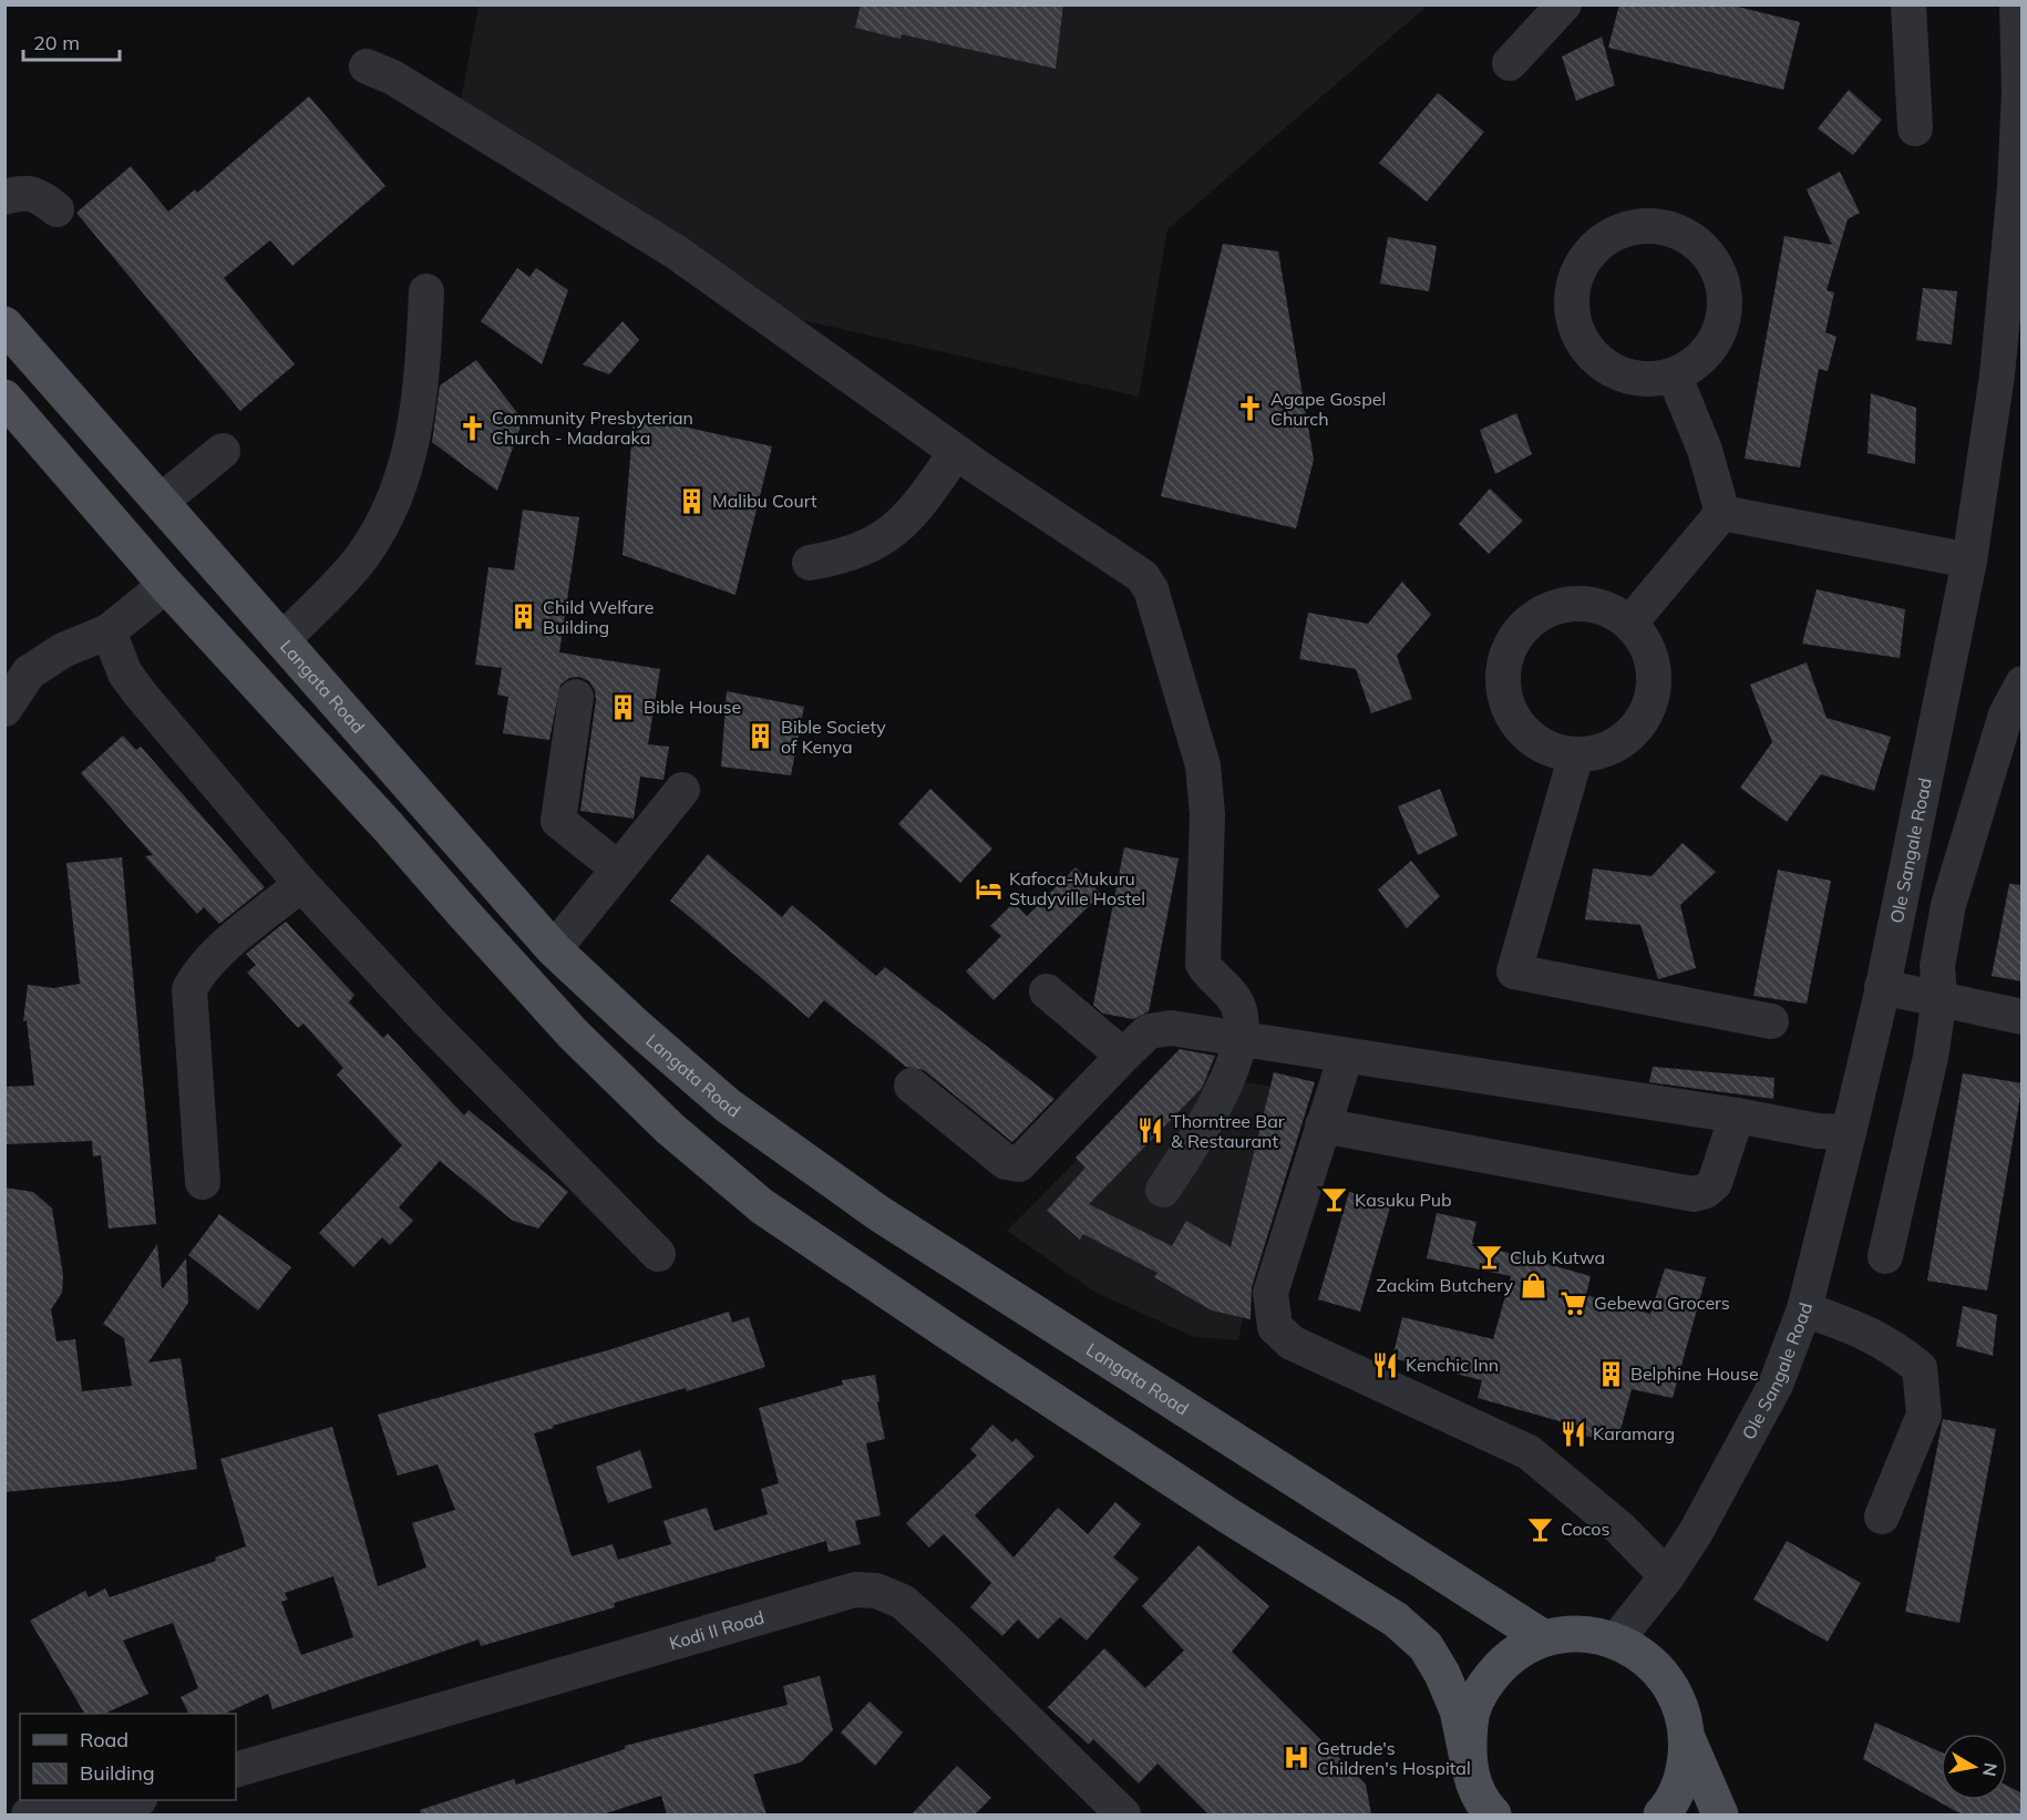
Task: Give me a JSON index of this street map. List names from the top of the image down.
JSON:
{
  "streets": {
    "main road": ["Langata Road"],
    "street": ["Ole Sangale Road", "Kodi II Road"]
  },
  "places": {
    "church": ["Agape Gospel Church", "Community Presbyterian Church - Madaraka"],
    "building": [
      "Malibu Court",
      "Child Welfare Building",
      "Bible House",
      "Bible Society of Kenya",
      "Belphine House"
    ],
    "hotel": ["Kafoca-Mukuru Studyville Hostel"],
    "restaurant": ["Thorntree Bar & Restaurant", "Kenchic Inn", "Karamarg"],
    "bar": ["Kasuku Pub", "Club Kutwa", "Cocos"],
    "shop": ["Zackim Butchery"],
    "supermarket": ["Gebewa Grocers"],
    "hospital": ["Getrude's Children's Hospital"]
  },
  "legend": ["Road", "Building"],
  "scale_bar": "20 m",
  "north": "right"
}
